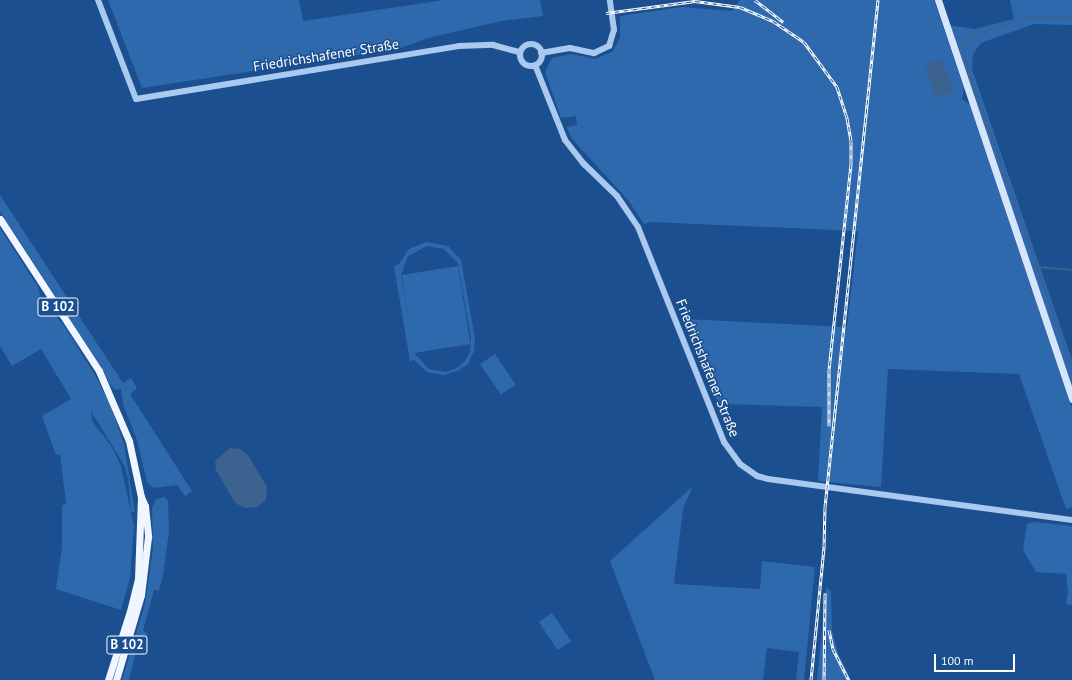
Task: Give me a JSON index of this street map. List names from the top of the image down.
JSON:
{
  "streets": {
    "main road": ["B 102"],
    "street": ["Friedrichshafener Straße"]
  },
  "scale_bar": "100 m"
}
